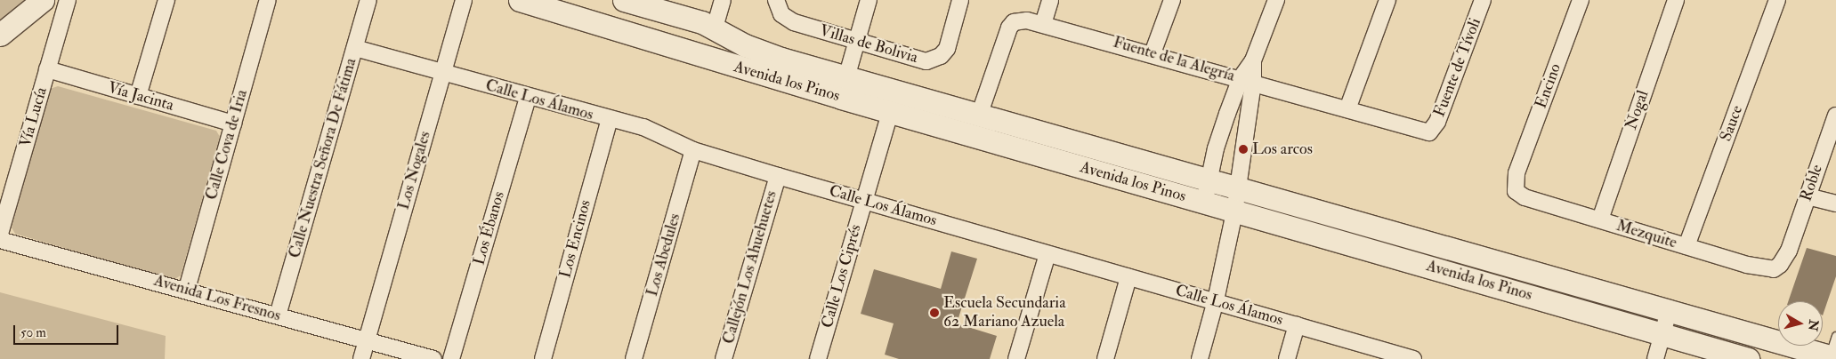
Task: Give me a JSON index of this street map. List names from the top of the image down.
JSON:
{
  "streets": {
    "street": [
      "Villas de Bolivia",
      "Fuente de la Alegría",
      "Fuente de Tívoli",
      "Avenida los Pinos",
      "Encino",
      "Vía Jacinta",
      "Calle Los Álamos",
      "Nogal",
      "Vía Lucía",
      "Sauce",
      "Calle Cova de Iria",
      "Calle Nuestra Señora De Fátima",
      "Los Nogales",
      "Roble",
      "Los Ébanos",
      "Mezquite",
      "Los Encinos",
      "Los Abedules",
      "Callejón Los Ahuehuetes",
      "Calle Los Ciprés",
      "Avenida Los Fresnos"
    ]
  },
  "crossings": [
    ["Fuente de la Alegría", "Fuente de Tívoli"],
    ["Fuente de la Alegría", "Avenida los Pinos"],
    ["Avenida los Pinos", "Calle Los Ciprés"],
    ["Encino", "Mezquite"],
    ["Vía Jacinta", "Vía Lucía"],
    ["Vía Jacinta", "Calle Cova de Iria"],
    ["Calle Los Álamos", "Calle Nuestra Señora De Fátima"],
    ["Calle Los Álamos", "Los Nogales"],
    ["Calle Los Álamos", "Los Ébanos"],
    ["Calle Los Álamos", "Los Encinos"],
    ["Calle Los Álamos", "Los Abedules"],
    ["Calle Los Álamos", "Callejón Los Ahuehuetes"],
    ["Calle Los Álamos", "Calle Los Ciprés"],
    ["Nogal", "Mezquite"],
    ["Sauce", "Mezquite"],
    ["Calle Cova de Iria", "Avenida Los Fresnos"],
    ["Calle Nuestra Señora De Fátima", "Avenida Los Fresnos"],
    ["Los Nogales", "Avenida Los Fresnos"],
    ["Roble", "Mezquite"]
  ],
  "places": ["Los arcos", "Escuela Secundaria 62 Mariano Azuela"],
  "scale_bar": "50 m",
  "north": "right"
}
